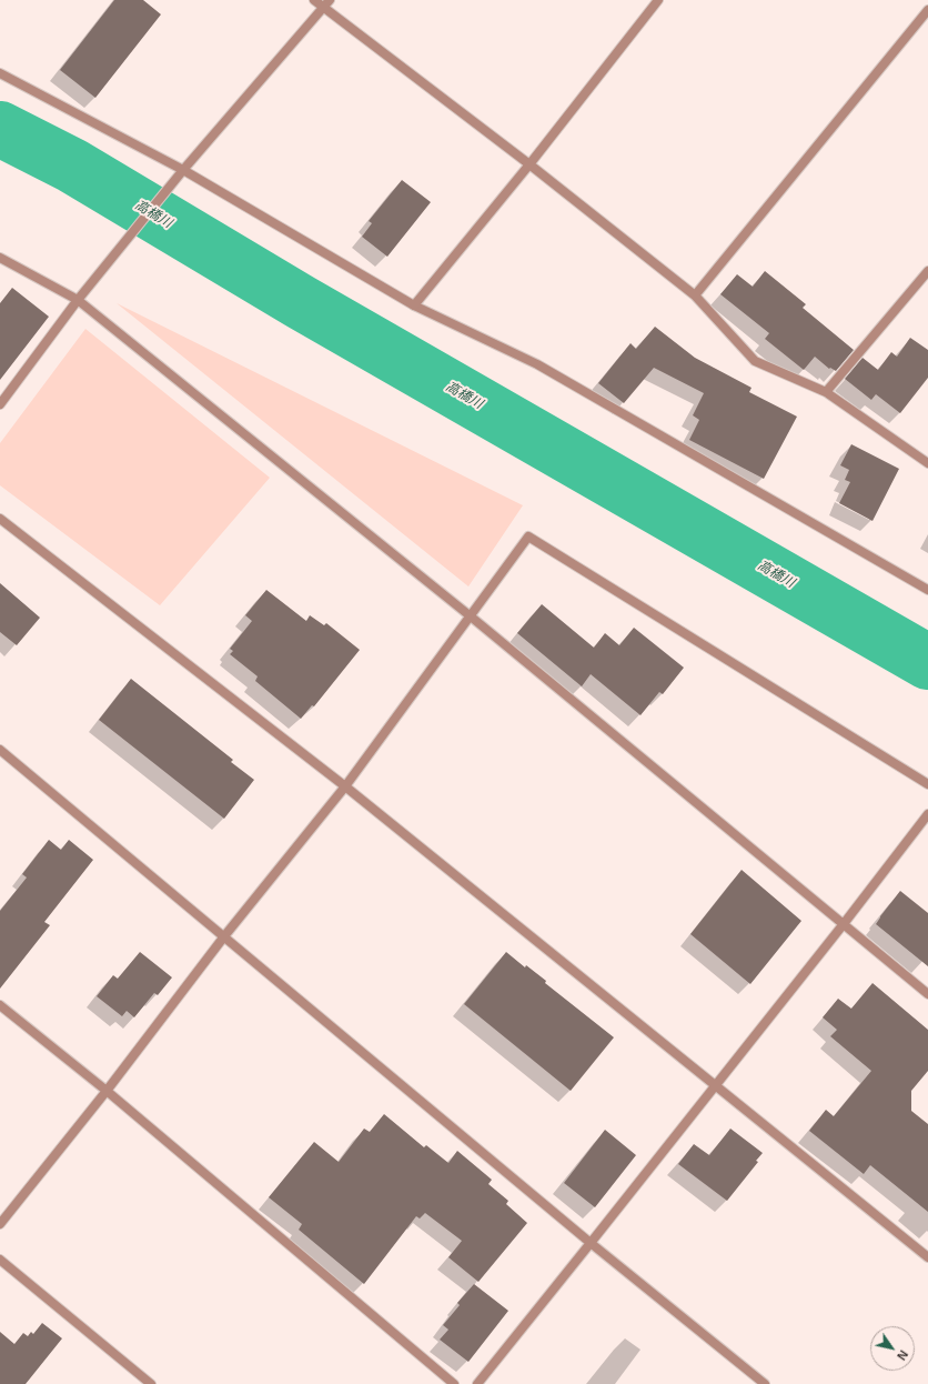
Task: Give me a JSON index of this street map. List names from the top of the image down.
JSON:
{
  "water": ["高橋川"],
  "north": "bottom right"
}
